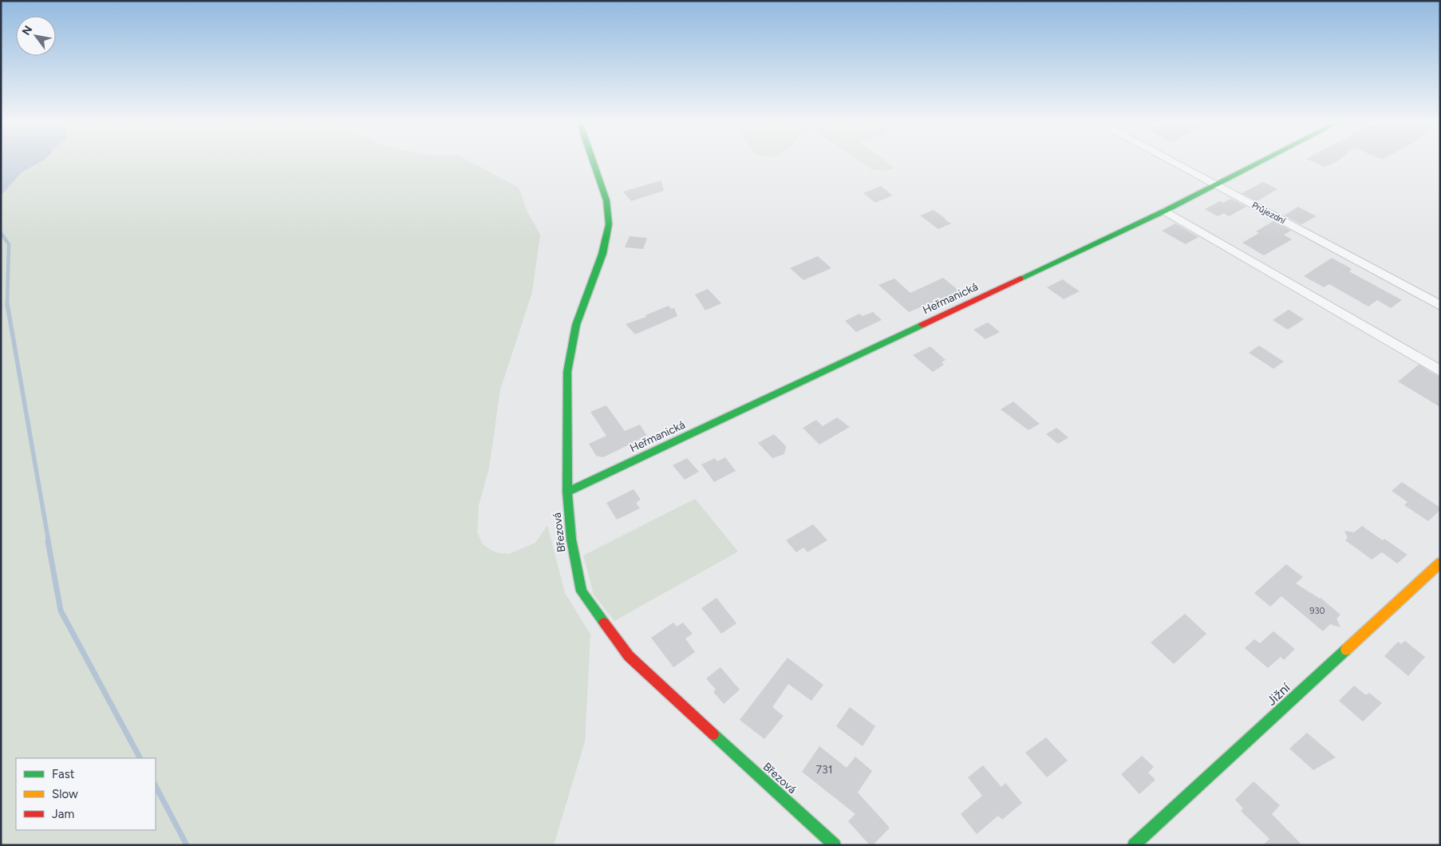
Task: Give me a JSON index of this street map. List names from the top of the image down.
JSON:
{
  "streets": {
    "street": [
      "Průjezdní",
      "Heřmanická",
      "Březová",
      "Jižní"
    ]
  },
  "crossings": [
    ["Průjezdní", "Heřmanická"],
    ["Heřmanická", "Březová"]
  ],
  "house_numbers": ["930", "731"],
  "legend": ["Fast", "Slow", "Jam"],
  "north": "top left"
}
